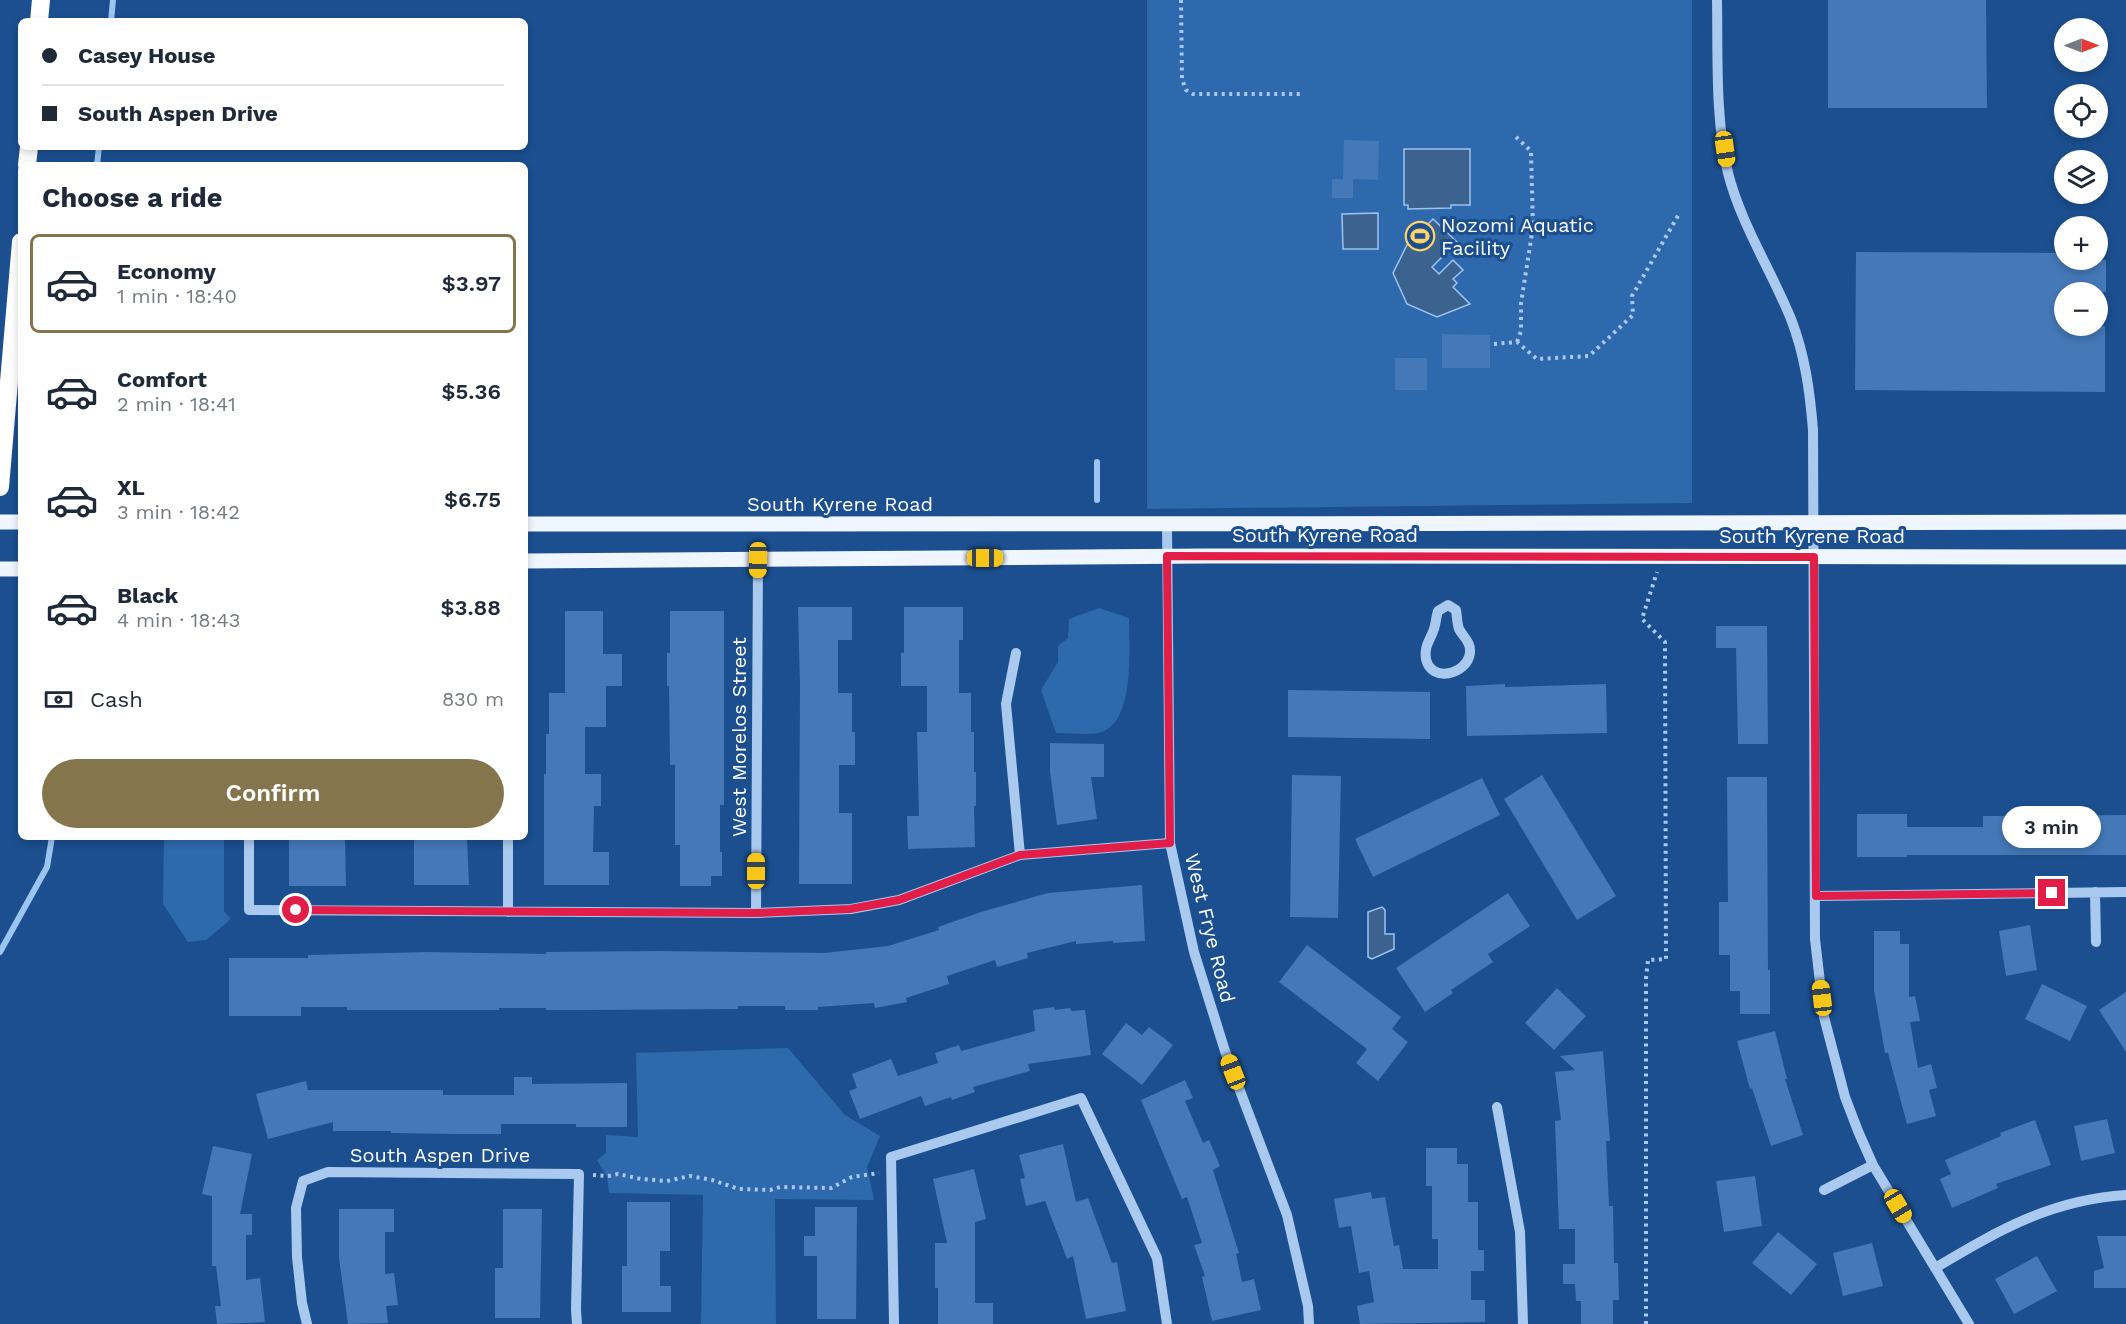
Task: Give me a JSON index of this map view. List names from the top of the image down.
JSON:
{
  "streets": {
    "main road": ["South Kyrene Road"],
    "street": ["West Morelos Street", "West Frye Road", "South Aspen Drive"]
  },
  "crossings": [
    ["South Kyrene Road", "West Morelos Street"],
    ["South Kyrene Road", "West Frye Road"]
  ],
  "places": {
    "sports": ["Nozomi Aquatic Facility"]
  },
  "north": "right",
  "page": {
    "map_buttons": ["+", "−"],
    "banner": ["Casey House", "South Aspen Drive"],
    "heading": "Choose a ride",
    "list": [
      {
        "name": "Economy",
        "note": "1 min · 18:40",
        "value": "$3.97"
      },
      {
        "name": "Comfort",
        "note": "2 min · 18:41",
        "value": "$5.36"
      },
      {
        "name": "XL",
        "note": "3 min · 18:42",
        "value": "$6.75"
      },
      {
        "name": "Black",
        "note": "4 min · 18:43",
        "value": "$3.88"
      }
    ],
    "pay": ["Cash", "830 m"],
    "buttons": "Confirm",
    "bubble": "3 min"
  }
}
